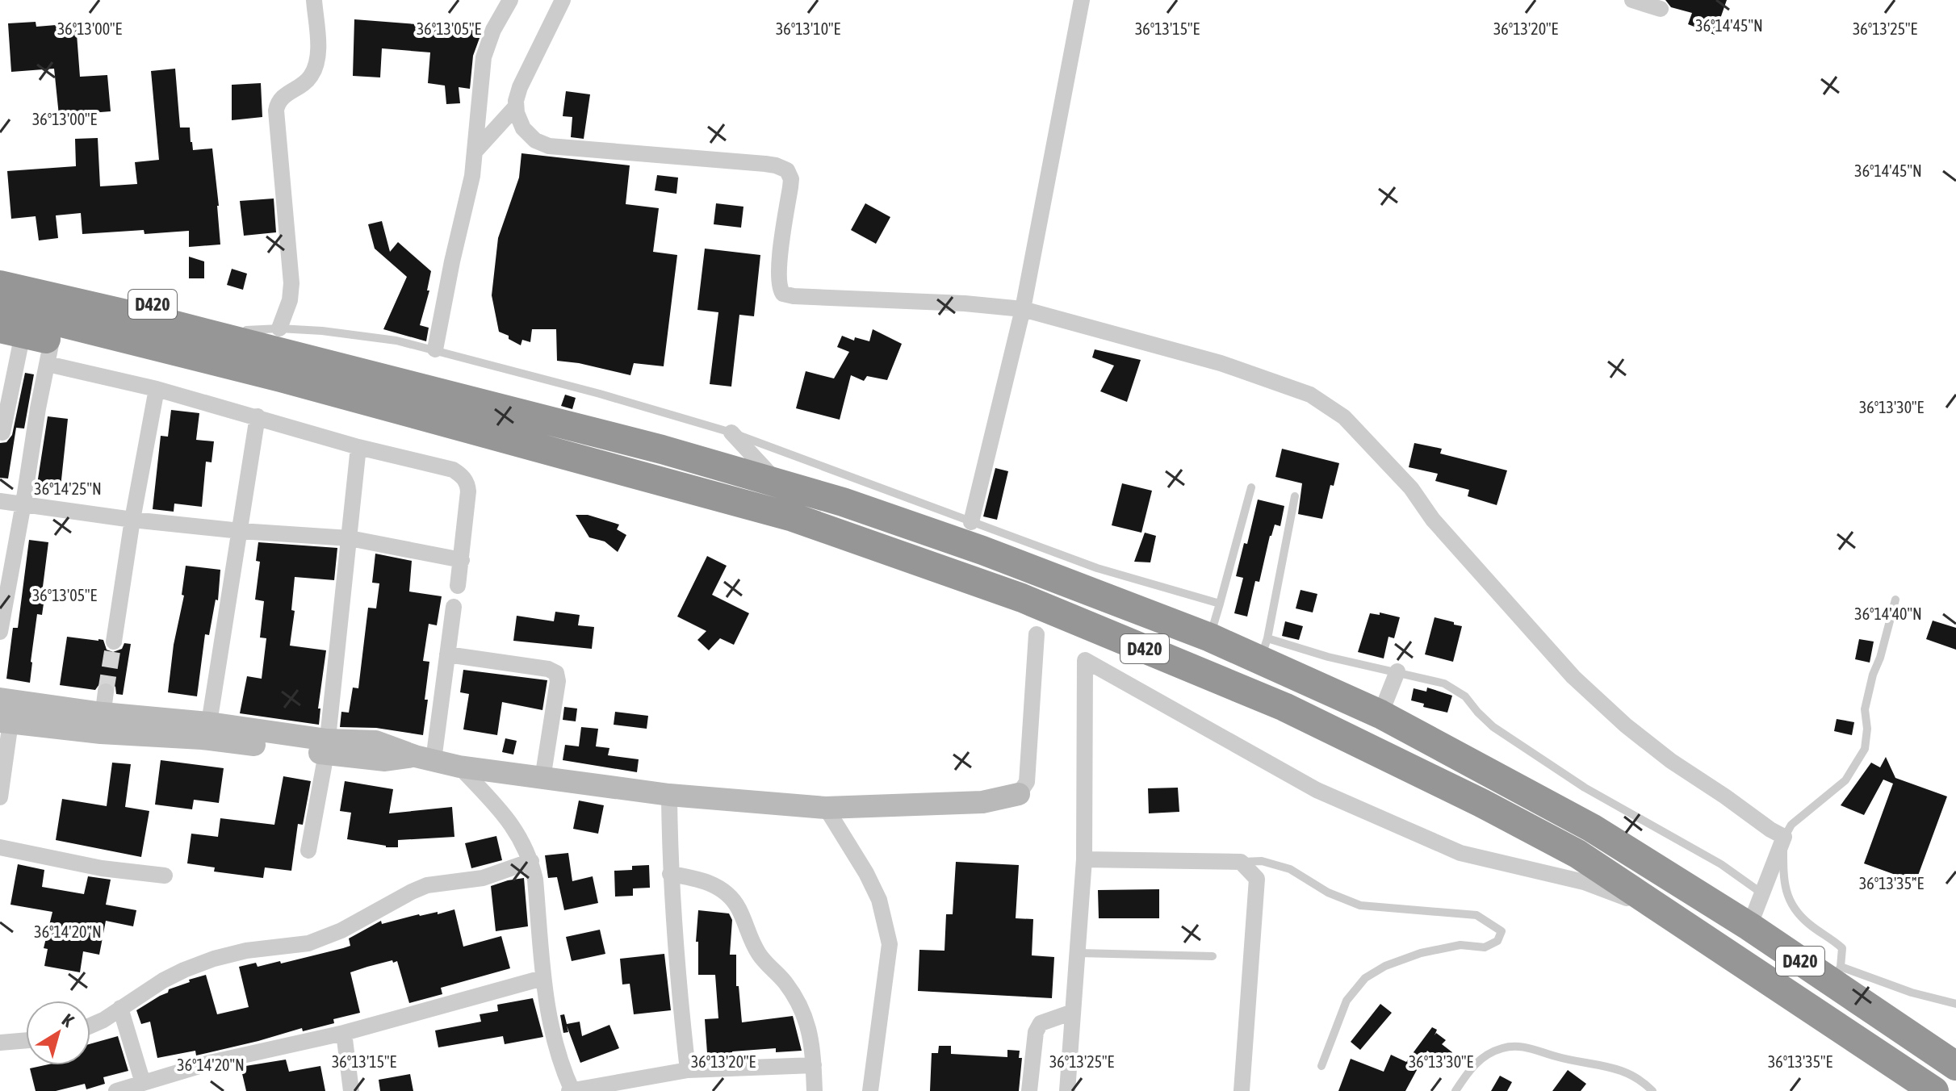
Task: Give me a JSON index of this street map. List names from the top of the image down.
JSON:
{
  "streets": {
    "highway": ["D420"]
  },
  "north": "top right",
  "coordinates": [
    "36°14'45\"N",
    "36°13'00\"E",
    "36°13'05\"E",
    "36°13'10\"E",
    "36°13'15\"E",
    "36°13'20\"E",
    "36°13'25\"E",
    "36°13'30\"E",
    "36°14'25\"N",
    "36°14'40\"N",
    "36°13'35\"E",
    "36°14'20\"N"
  ]
}
